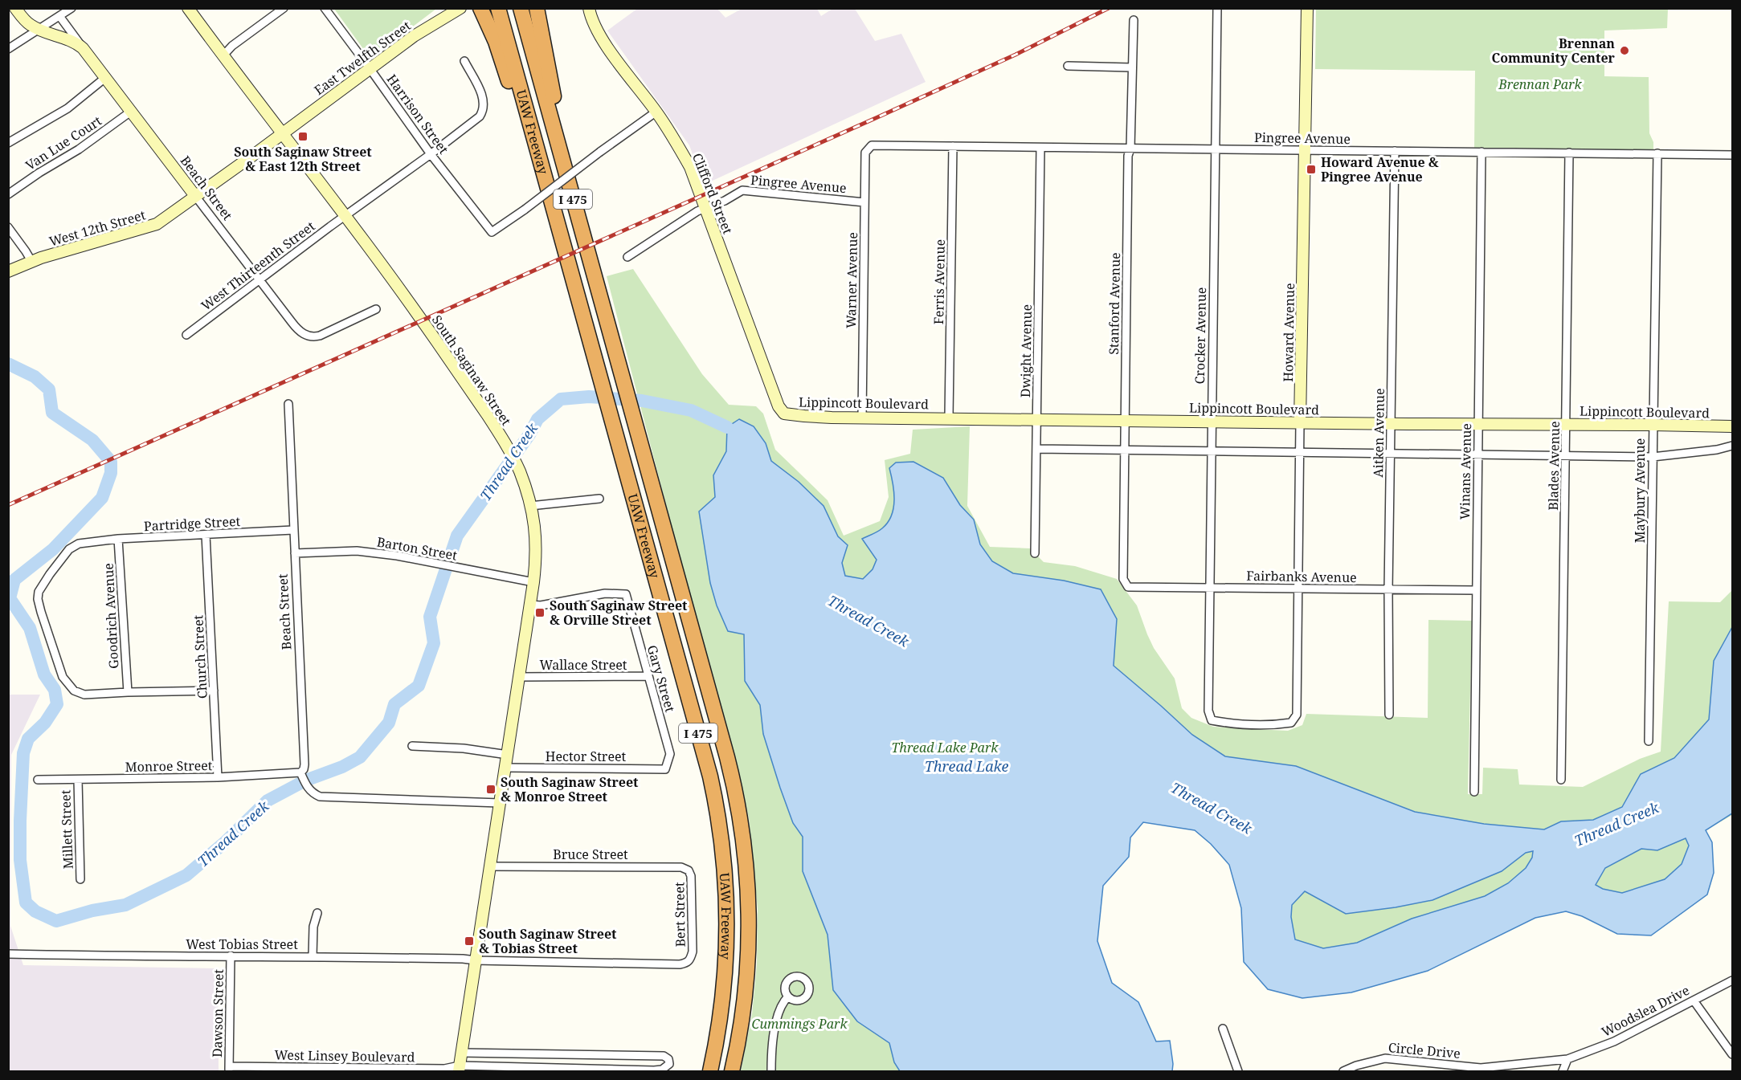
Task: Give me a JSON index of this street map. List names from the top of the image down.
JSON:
{
  "streets": {
    "highway": ["UAW Freeway", "I 475"],
    "street": [
      "East Twelfth Street",
      "Harrison Street",
      "Pingree Avenue",
      "Van Lue Court",
      "Beach Street",
      "Clifford Street",
      "West 12th Street",
      "West Thirteenth Street",
      "Warner Avenue",
      "Ferris Avenue",
      "Stanford Avenue",
      "Howard Avenue",
      "Crocker Avenue",
      "Dwight Avenue",
      "South Saginaw Street",
      "Lippincott Boulevard",
      "Aitken Avenue",
      "Blades Avenue",
      "Winans Avenue",
      "Maybury Avenue",
      "Partridge Street",
      "Barton Street",
      "Fairbanks Avenue",
      "Goodrich Avenue",
      "Church Street",
      "Wallace Street",
      "Gary Street",
      "Hector Street",
      "Monroe Street",
      "Millett Street",
      "Bruce Street",
      "Bert Street",
      "West Tobias Street",
      "Woodslea Drive",
      "Dawson Street",
      "Circle Drive",
      "West Linsey Boulevard"
    ]
  },
  "crossings": [
    ["East Twelfth Street", "Harrison Street"],
    ["East Twelfth Street", "West 12th Street"],
    ["East Twelfth Street", "South Saginaw Street"],
    ["Harrison Street", "Clifford Street"],
    ["Harrison Street", "West Thirteenth Street"],
    ["Pingree Avenue", "Clifford Street"],
    ["Pingree Avenue", "Warner Avenue"],
    ["Pingree Avenue", "Ferris Avenue"],
    ["Pingree Avenue", "Stanford Avenue"],
    ["Pingree Avenue", "Howard Avenue"],
    ["Pingree Avenue", "Crocker Avenue"],
    ["Pingree Avenue", "Dwight Avenue"],
    ["Pingree Avenue", "Aitken Avenue"],
    ["Pingree Avenue", "Blades Avenue"],
    ["Pingree Avenue", "Winans Avenue"],
    ["Pingree Avenue", "Maybury Avenue"],
    ["Van Lue Court", "Beach Street"],
    ["Beach Street", "West 12th Street"],
    ["Beach Street", "West Thirteenth Street"],
    ["Beach Street", "South Saginaw Street"],
    ["Beach Street", "Partridge Street"],
    ["Beach Street", "Barton Street"],
    ["Beach Street", "Monroe Street"],
    ["Clifford Street", "Lippincott Boulevard"],
    ["West 12th Street", "South Saginaw Street"],
    ["West Thirteenth Street", "South Saginaw Street"],
    ["Warner Avenue", "Lippincott Boulevard"],
    ["Ferris Avenue", "Lippincott Boulevard"],
    ["Stanford Avenue", "Lippincott Boulevard"],
    ["Stanford Avenue", "Fairbanks Avenue"],
    ["Howard Avenue", "Crocker Avenue"],
    ["Howard Avenue", "Lippincott Boulevard"],
    ["Howard Avenue", "Fairbanks Avenue"],
    ["Crocker Avenue", "Lippincott Boulevard"],
    ["Crocker Avenue", "Fairbanks Avenue"],
    ["Dwight Avenue", "Lippincott Boulevard"],
    ["South Saginaw Street", "Barton Street"],
    ["South Saginaw Street", "Wallace Street"],
    ["South Saginaw Street", "Gary Street"],
    ["South Saginaw Street", "Hector Street"],
    ["South Saginaw Street", "Bruce Street"],
    ["South Saginaw Street", "West Tobias Street"],
    ["South Saginaw Street", "West Linsey Boulevard"],
    ["Lippincott Boulevard", "Aitken Avenue"],
    ["Lippincott Boulevard", "Blades Avenue"],
    ["Lippincott Boulevard", "Winans Avenue"],
    ["Lippincott Boulevard", "Maybury Avenue"],
    ["Aitken Avenue", "Fairbanks Avenue"],
    ["Winans Avenue", "Fairbanks Avenue"],
    ["Partridge Street", "Goodrich Avenue"],
    ["Partridge Street", "Church Street"],
    ["Church Street", "Monroe Street"],
    ["Wallace Street", "Gary Street"],
    ["Gary Street", "Hector Street"],
    ["Monroe Street", "Millett Street"],
    ["Bruce Street", "Bert Street"],
    ["Bert Street", "West Tobias Street"],
    ["West Tobias Street", "Dawson Street"],
    ["Woodslea Drive", "Circle Drive"],
    ["Dawson Street", "West Linsey Boulevard"]
  ],
  "water": ["Thread Creek", "Thread Lake"],
  "parks": ["Brennan Park", "Thread Lake Park", "Cummings Park"],
  "places": {
    "other": ["Brennan Community Center"],
    "transit": [
      "South Saginaw Street & East 12th Street",
      "Howard Avenue & Pingree Avenue",
      "South Saginaw Street & Orville Street",
      "South Saginaw Street & Monroe Street",
      "South Saginaw Street & Tobias Street"
    ]
  }
}
